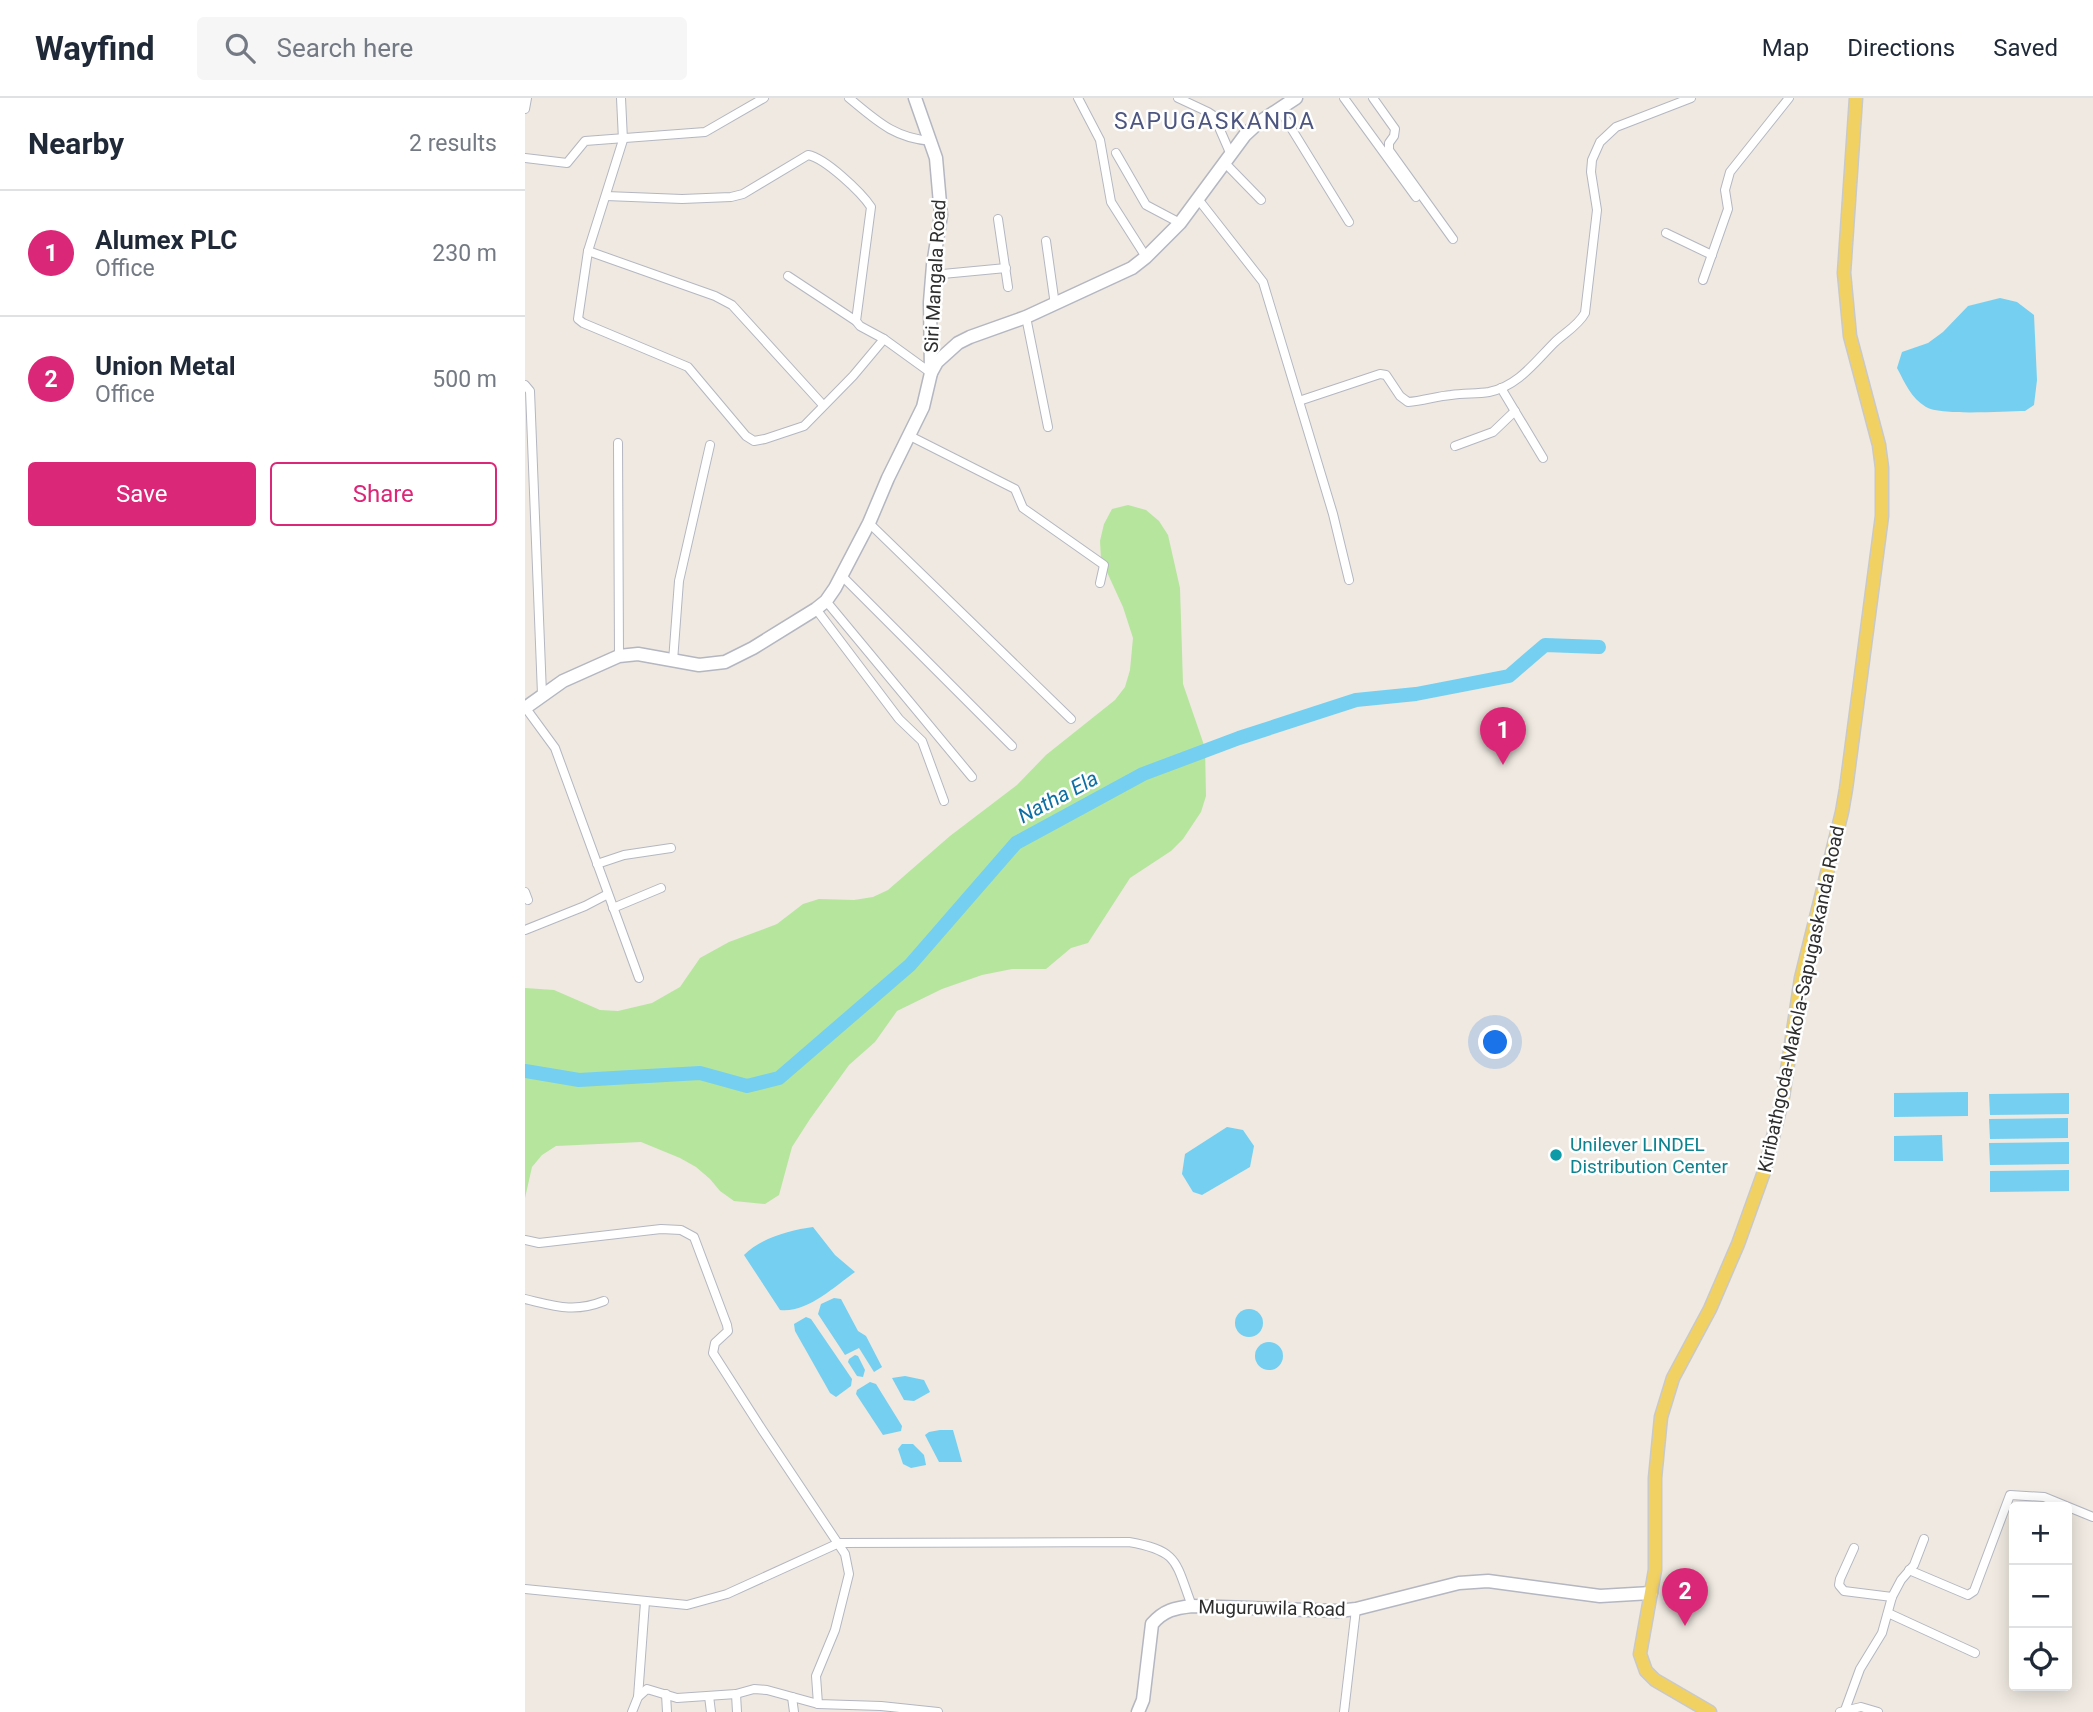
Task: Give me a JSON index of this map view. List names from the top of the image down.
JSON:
{
  "streets": {
    "main road": ["Kiribathgoda-Makola-Sapugaskanda Road"],
    "street": ["Siri Mangala Road", "Muguruwila Road"]
  },
  "crossings": [
    ["Kiribathgoda-Makola-Sapugaskanda Road", "Muguruwila Road"]
  ],
  "districts": ["SAPUGASKANDA"],
  "water": ["Natha Ela"],
  "places": ["Unilever LINDEL Distribution Center"],
  "page": {
    "header": "Wayfind",
    "search": "Search here",
    "nav": ["Map", "Directions", "Saved"],
    "heading": ["Nearby", "2 results"],
    "list": [
      {
        "mark": "1",
        "name": "Alumex PLC",
        "note": "Office",
        "value": "230 m"
      },
      {
        "mark": "2",
        "name": "Union Metal",
        "note": "Office",
        "value": "500 m"
      }
    ],
    "buttons": ["Save", "Share"],
    "pins": ["1", "2"],
    "map_buttons": ["+", "−"]
  }
}
